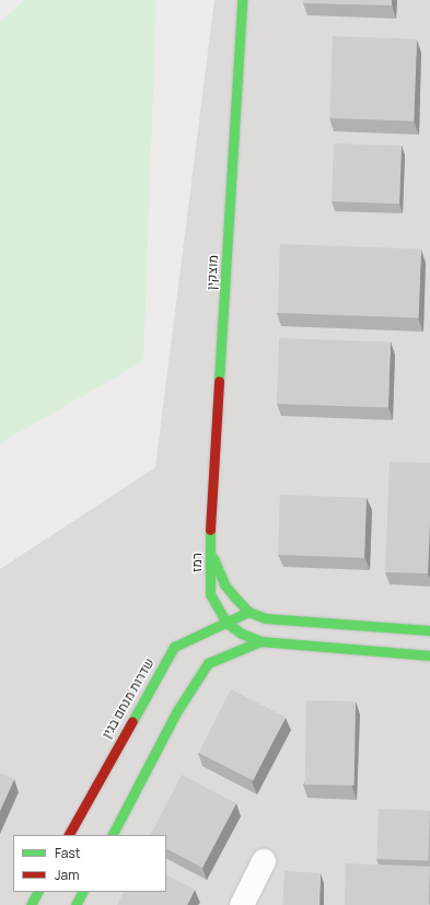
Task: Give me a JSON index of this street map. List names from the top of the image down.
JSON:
{
  "streets": {
    "street": ["מוצקין", "רמז", "שדרות מנחם בגין"]
  },
  "crossings": [
    ["מוצקין", "רמז"],
    ["רמז", "שדרות מנחם בגין"]
  ],
  "legend": ["Fast", "Jam"]
}
